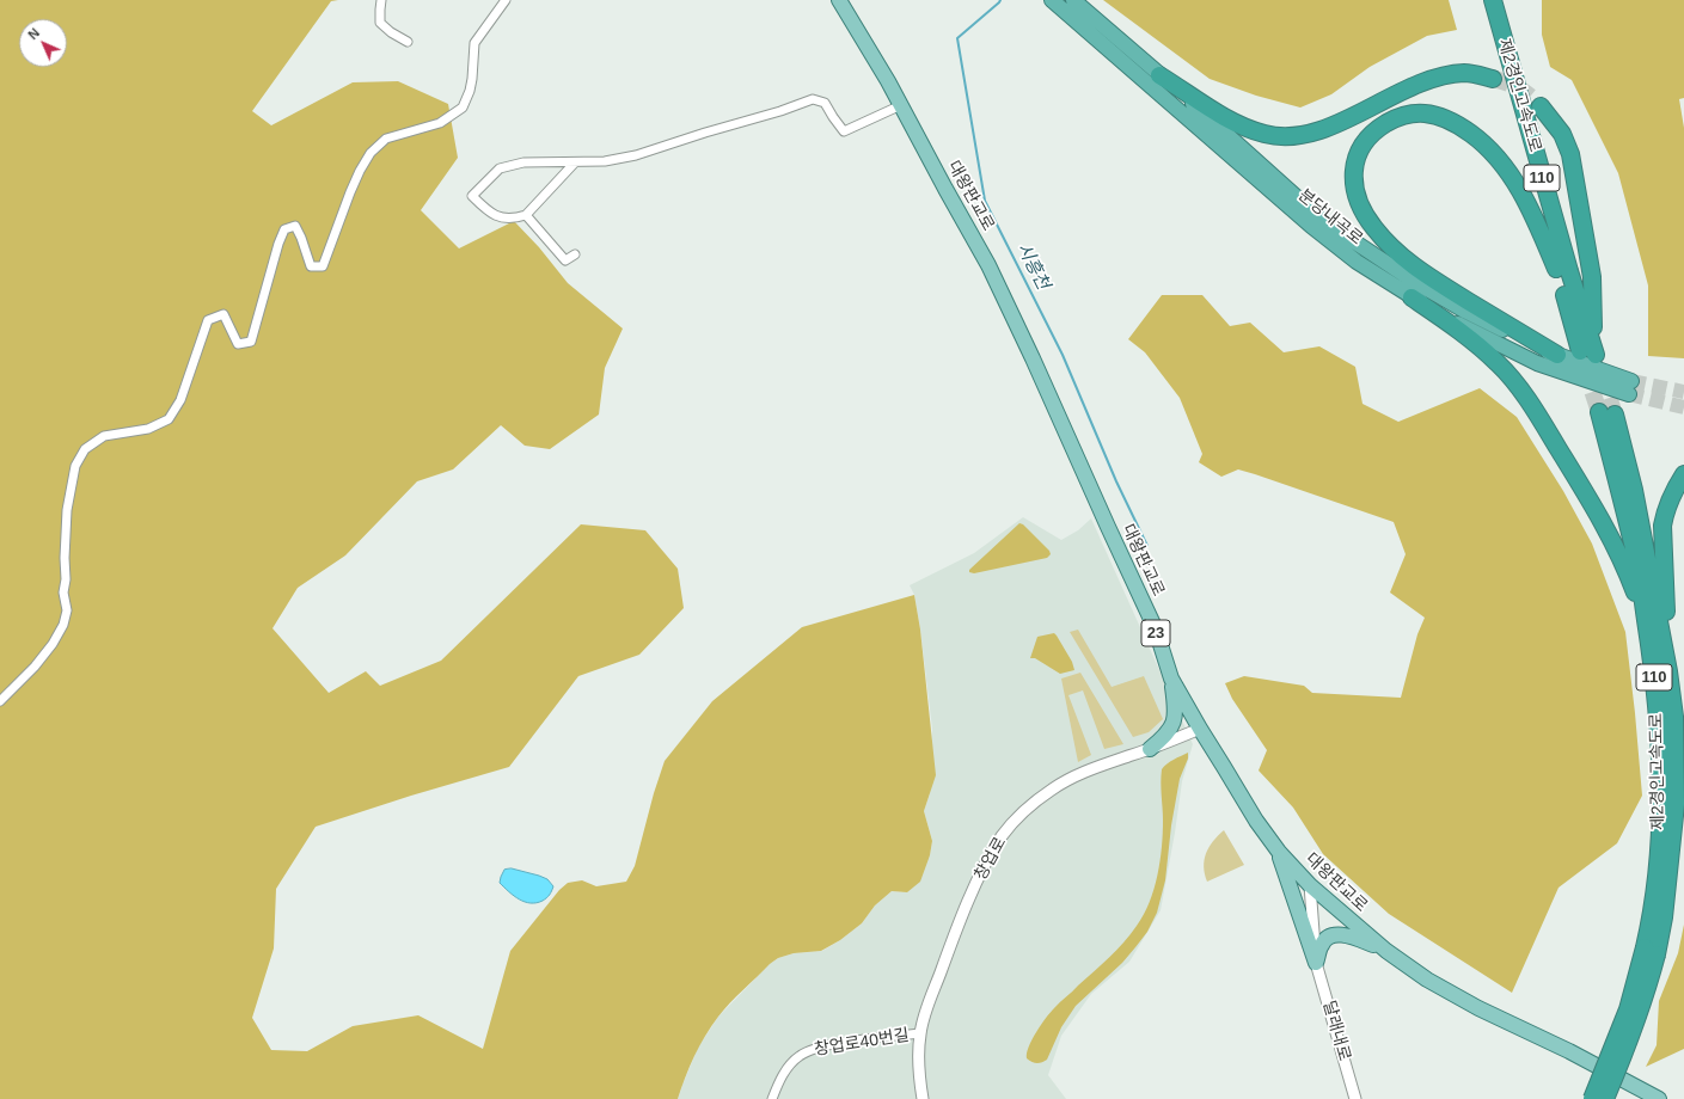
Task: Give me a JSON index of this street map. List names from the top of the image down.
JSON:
{
  "streets": {
    "highway": ["제2경인고속도로", "110", "분당내곡로"],
    "main road": ["대왕판교로", "23"],
    "street": ["창업로", "달래내로", "창업로40번길"]
  },
  "crossings": [
    ["대왕판교로", "창업로"],
    ["대왕판교로", "달래내로"],
    ["창업로", "창업로40번길"]
  ],
  "water": ["시흥천"],
  "north": "top left"
}
